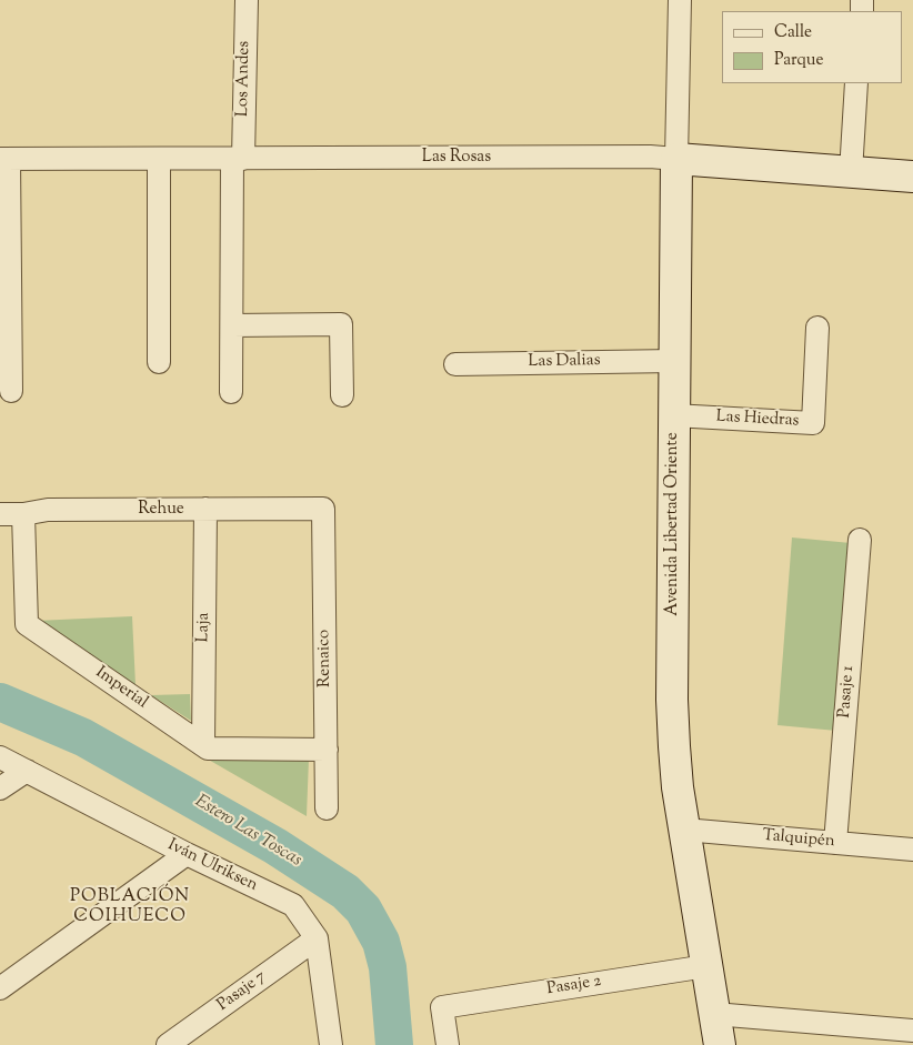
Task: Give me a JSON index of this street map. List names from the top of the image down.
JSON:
{
  "streets": {
    "main road": ["Las Rosas", "Avenida Libertad Oriente"],
    "street": [
      "Los Andes",
      "Las Dalias",
      "Las Hiedras",
      "Rehue",
      "Laja",
      "Renaico",
      "Imperial",
      "Pasaje 1",
      "Talquipén",
      "Iván Ulriksen",
      "Pasaje 2",
      "Pasaje 7"
    ]
  },
  "crossings": [
    ["Los Andes", "Las Rosas"],
    ["Las Rosas", "Avenida Libertad Oriente"],
    ["Las Dalias", "Avenida Libertad Oriente"],
    ["Las Hiedras", "Avenida Libertad Oriente"],
    ["Rehue", "Laja"],
    ["Rehue", "Renaico"],
    ["Rehue", "Imperial"],
    ["Avenida Libertad Oriente", "Talquipén"],
    ["Avenida Libertad Oriente", "Pasaje 2"],
    ["Laja", "Imperial"],
    ["Renaico", "Imperial"],
    ["Pasaje 1", "Talquipén"],
    ["Iván Ulriksen", "Pasaje 7"]
  ],
  "districts": ["POBLACIÓN COIHUECO"],
  "water": ["Estero Las Toscas"],
  "legend": ["Calle", "Parque"]
}
